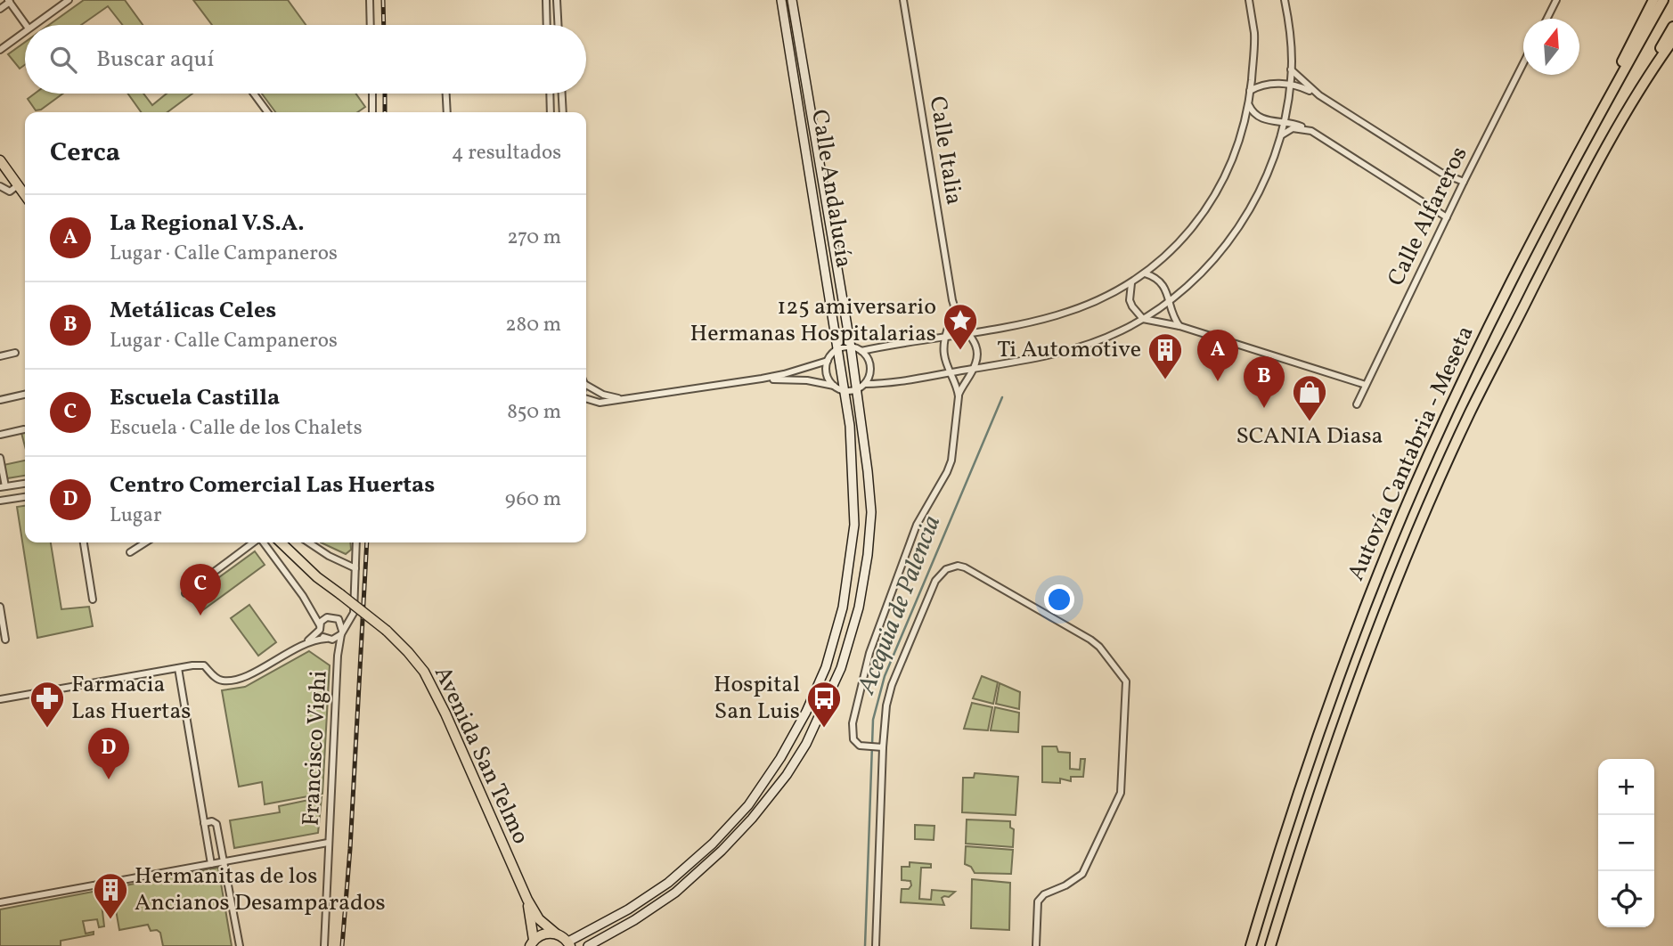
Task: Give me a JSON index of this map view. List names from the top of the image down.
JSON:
{
  "streets": {
    "highway": ["Autovía Cantabria - Meseta"],
    "main road": ["Calle Andalucía", "Avenida San Telmo"],
    "street": ["Calle Italia", "Calle Alfareros", "Francisco Vighi"]
  },
  "crossings": [
    ["Calle Andalucía", "Avenida San Telmo"]
  ],
  "water": ["Acequia de Palencia"],
  "places": {
    "place": ["125 amiversario Hermanas Hospitalarias"],
    "building": ["Ti Automotive", "Hermanitas de los Ancianos Desamparados"],
    "shop": ["SCANIA Diasa"],
    "pharmacy": ["Farmacia Las Huertas"],
    "bus stop": ["Hospital San Luis"]
  },
  "north": "top",
  "page": {
    "search": "Buscar aquí",
    "heading": ["Cerca", "4 resultados"],
    "list": [
      {
        "mark": "A",
        "name": "La Regional V.S.A.",
        "note": "Lugar · Calle Campaneros",
        "value": "270 m"
      },
      {
        "mark": "B",
        "name": "Metálicas Celes",
        "note": "Lugar · Calle Campaneros",
        "value": "280 m"
      },
      {
        "mark": "C",
        "name": "Escuela Castilla",
        "note": "Escuela · Calle de los Chalets",
        "value": "850 m"
      },
      {
        "mark": "D",
        "name": "Centro Comercial Las Huertas",
        "note": "Lugar",
        "value": "960 m"
      }
    ],
    "pins": [
      "A",
      "B",
      "C",
      "D"
    ],
    "map_buttons": ["+", "−"]
  }
}
